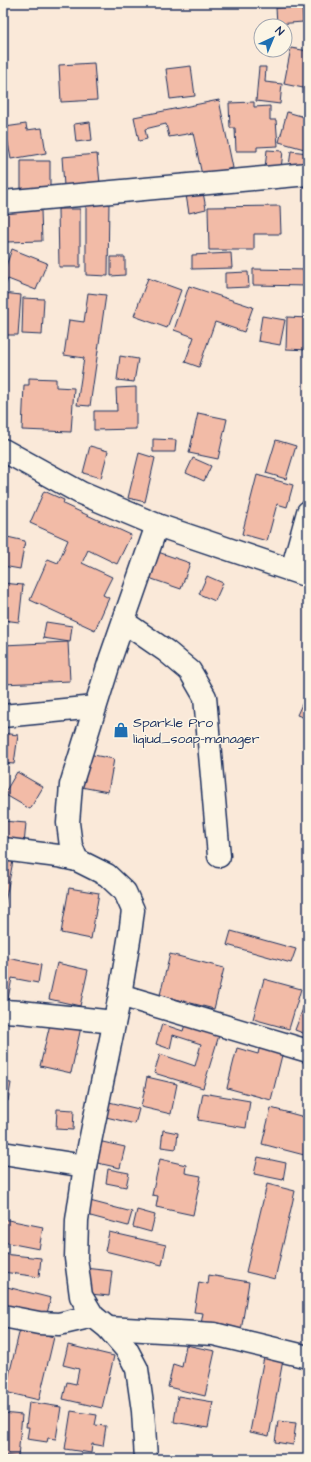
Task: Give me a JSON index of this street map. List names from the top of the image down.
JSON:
{
  "places": {
    "shop": ["Sparkle Pro liqiud_soap-manager"]
  },
  "north": "top right"
}
